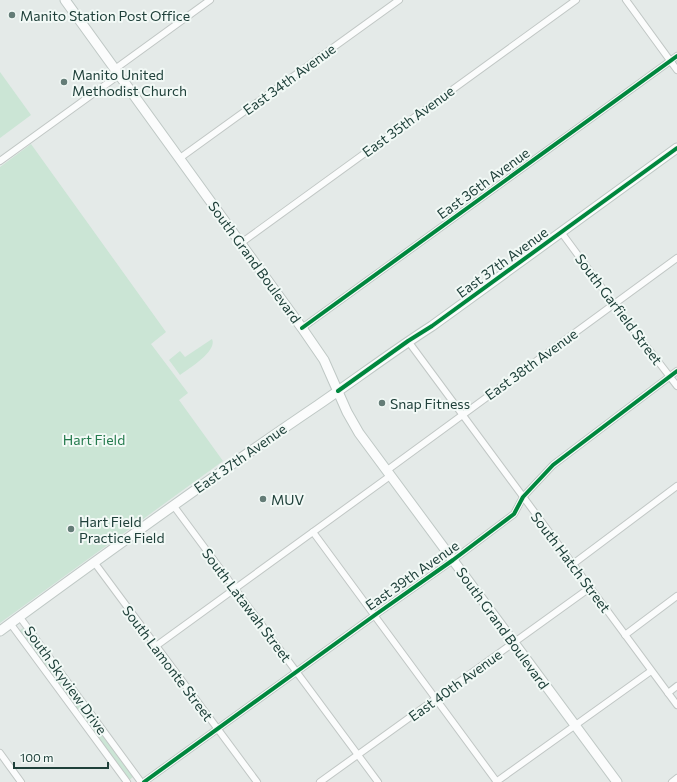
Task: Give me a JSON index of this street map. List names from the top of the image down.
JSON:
{
  "streets": {
    "main road": ["South Grand Boulevard", "East 37th Avenue"],
    "street": [
      "East 34th Avenue",
      "East 35th Avenue",
      "East 36th Avenue",
      "South Garfield Street",
      "East 38th Avenue",
      "South Hatch Street",
      "East 39th Avenue",
      "South Latawah Street",
      "South Lamonte Street",
      "South Skyview Drive",
      "East 40th Avenue"
    ]
  },
  "crossings": [
    ["East 34th Avenue", "South Grand Boulevard"],
    ["East 35th Avenue", "South Grand Boulevard"],
    ["East 36th Avenue", "South Grand Boulevard"],
    ["South Grand Boulevard", "East 37th Avenue"],
    ["South Grand Boulevard", "East 38th Avenue"],
    ["South Grand Boulevard", "East 39th Avenue"],
    ["South Grand Boulevard", "East 40th Avenue"],
    ["East 37th Avenue", "South Garfield Street"],
    ["East 37th Avenue", "South Hatch Street"],
    ["East 37th Avenue", "South Latawah Street"],
    ["East 37th Avenue", "South Lamonte Street"],
    ["East 37th Avenue", "South Skyview Drive"],
    ["South Garfield Street", "East 38th Avenue"],
    ["South Garfield Street", "East 39th Avenue"],
    ["East 38th Avenue", "South Hatch Street"],
    ["East 38th Avenue", "South Latawah Street"],
    ["East 38th Avenue", "South Lamonte Street"],
    ["South Hatch Street", "East 39th Avenue"],
    ["South Hatch Street", "East 40th Avenue"],
    ["East 39th Avenue", "South Latawah Street"],
    ["East 39th Avenue", "South Lamonte Street"],
    ["South Latawah Street", "East 40th Avenue"]
  ],
  "parks": ["Hart Field"],
  "places": [
    "Manito Station Post Office",
    "Manito United Methodist Church",
    "Snap Fitness",
    "MUV",
    "Hart Field Practice Field"
  ],
  "scale_bar": "100 m"
}
